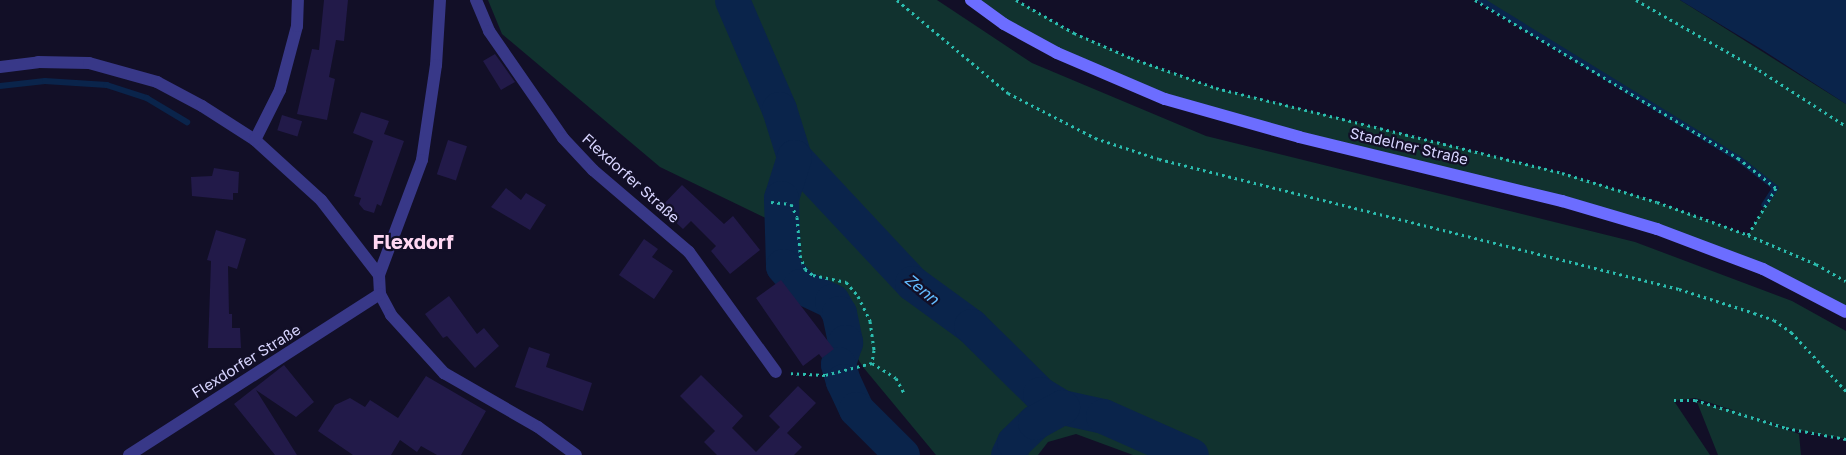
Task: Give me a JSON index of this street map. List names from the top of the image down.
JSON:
{
  "streets": {
    "main road": ["Stadelner Straße"],
    "street": ["Flexdorfer Straße"]
  },
  "districts": ["Flexdorf"],
  "water": ["Zenn"]
}
